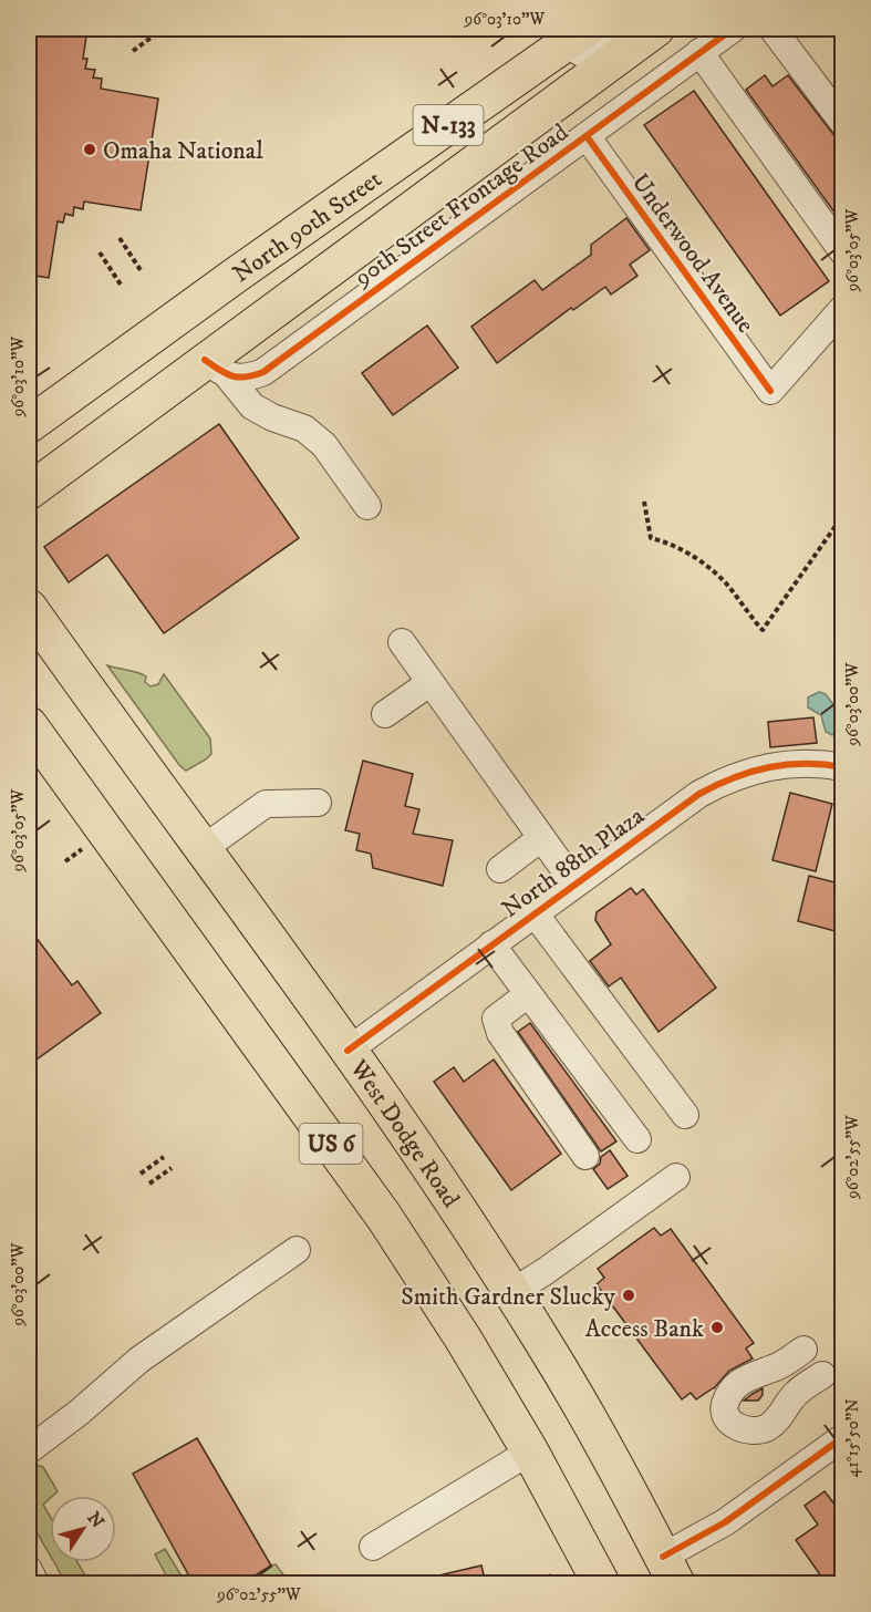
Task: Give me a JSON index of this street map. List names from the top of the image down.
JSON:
{
  "streets": {
    "highway": ["West Dodge Road", "US 6"],
    "main road": ["N-133", "North 90th Street"],
    "street": ["90th Street Frontage Road", "Underwood Avenue", "North 88th Plaza"]
  },
  "crossings": [
    ["90th Street Frontage Road", "North 90th Street"],
    ["90th Street Frontage Road", "Underwood Avenue"],
    ["North 88th Plaza", "West Dodge Road"]
  ],
  "places": ["Omaha National", "Smith Gardner Slucky", "Access Bank"],
  "north": "top right",
  "coordinates": [
    "96°03'10\"W",
    "96°03'05\"W",
    "96°03'00\"W",
    "96°02'55\"W",
    "41°15'50\"N"
  ]
}
